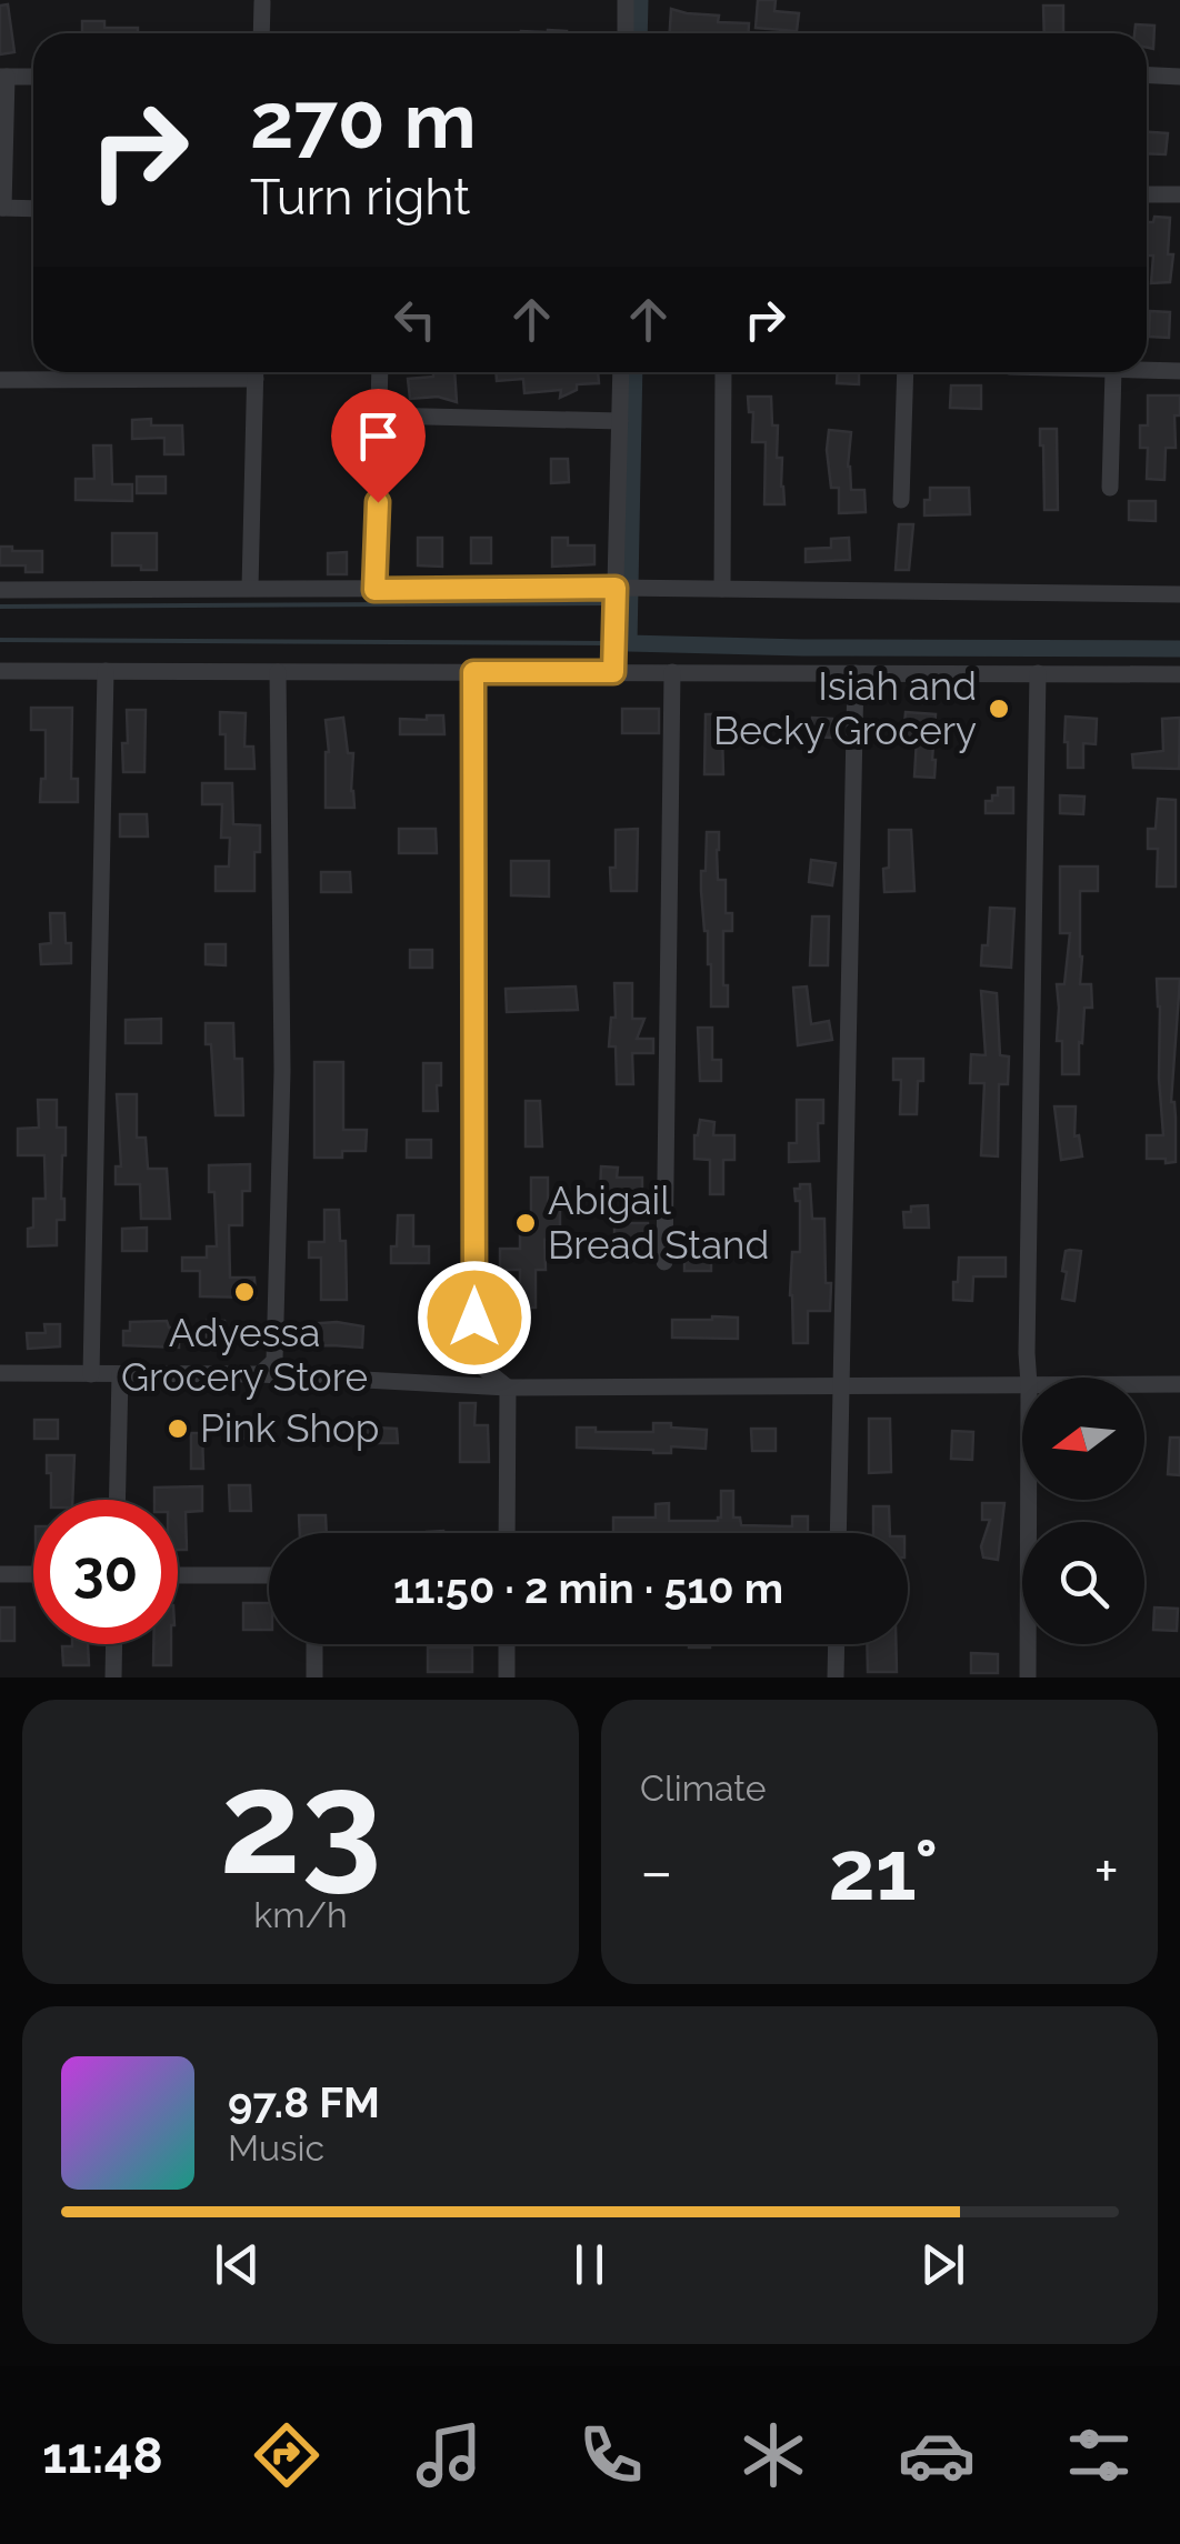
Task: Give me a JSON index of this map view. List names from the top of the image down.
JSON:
{
  "places": [
    "Isiah and Becky Grocery",
    "Abigail Bread Stand",
    "Adyessa Grocery Store",
    "Pink Shop"
  ],
  "north": "left",
  "page": {
    "turn": ["270 m", "Turn right"],
    "limit": "30",
    "trip": "11:50 · 2 min · 510 m",
    "tile": [
      ["23", "km/h"],
      "Climate"
    ],
    "heat": ["−", "21°", "+"],
    "song": ["97.8 FM", "Music"],
    "tabs": "11:48"
  }
}
